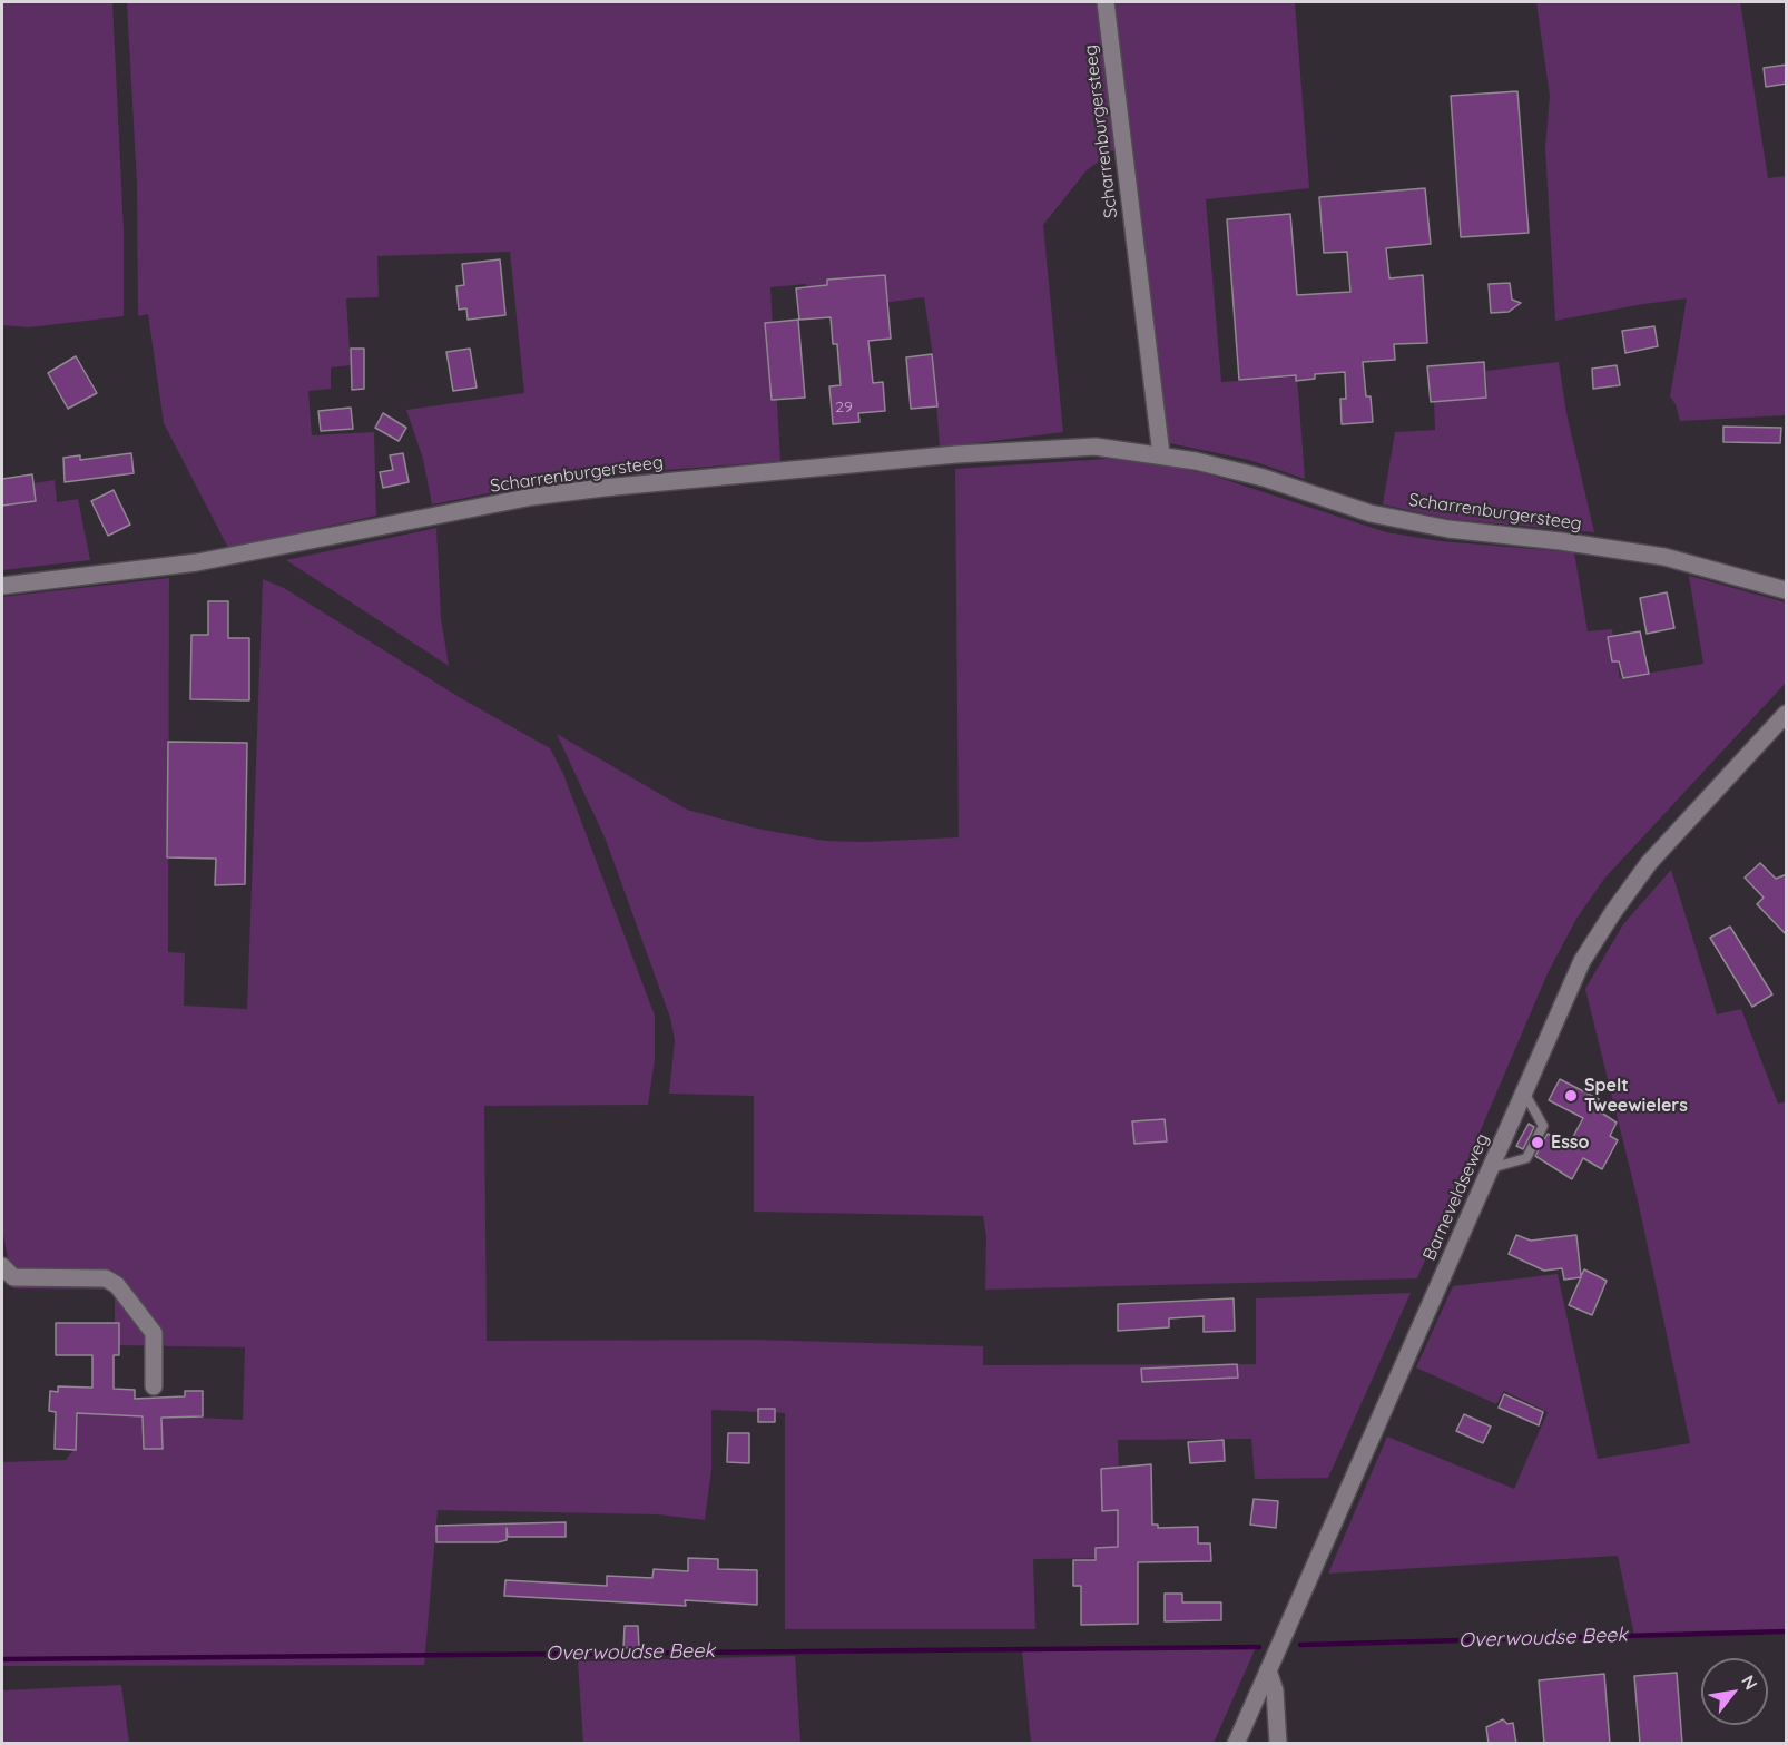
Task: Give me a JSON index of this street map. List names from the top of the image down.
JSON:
{
  "streets": {
    "street": ["Scharrenburgersteeg", "Barneveldseweg"]
  },
  "water": ["Overwoudse Beek"],
  "places": ["Spelt Tweewielers", "Esso"],
  "house_numbers": ["29"],
  "north": "top right"
}
